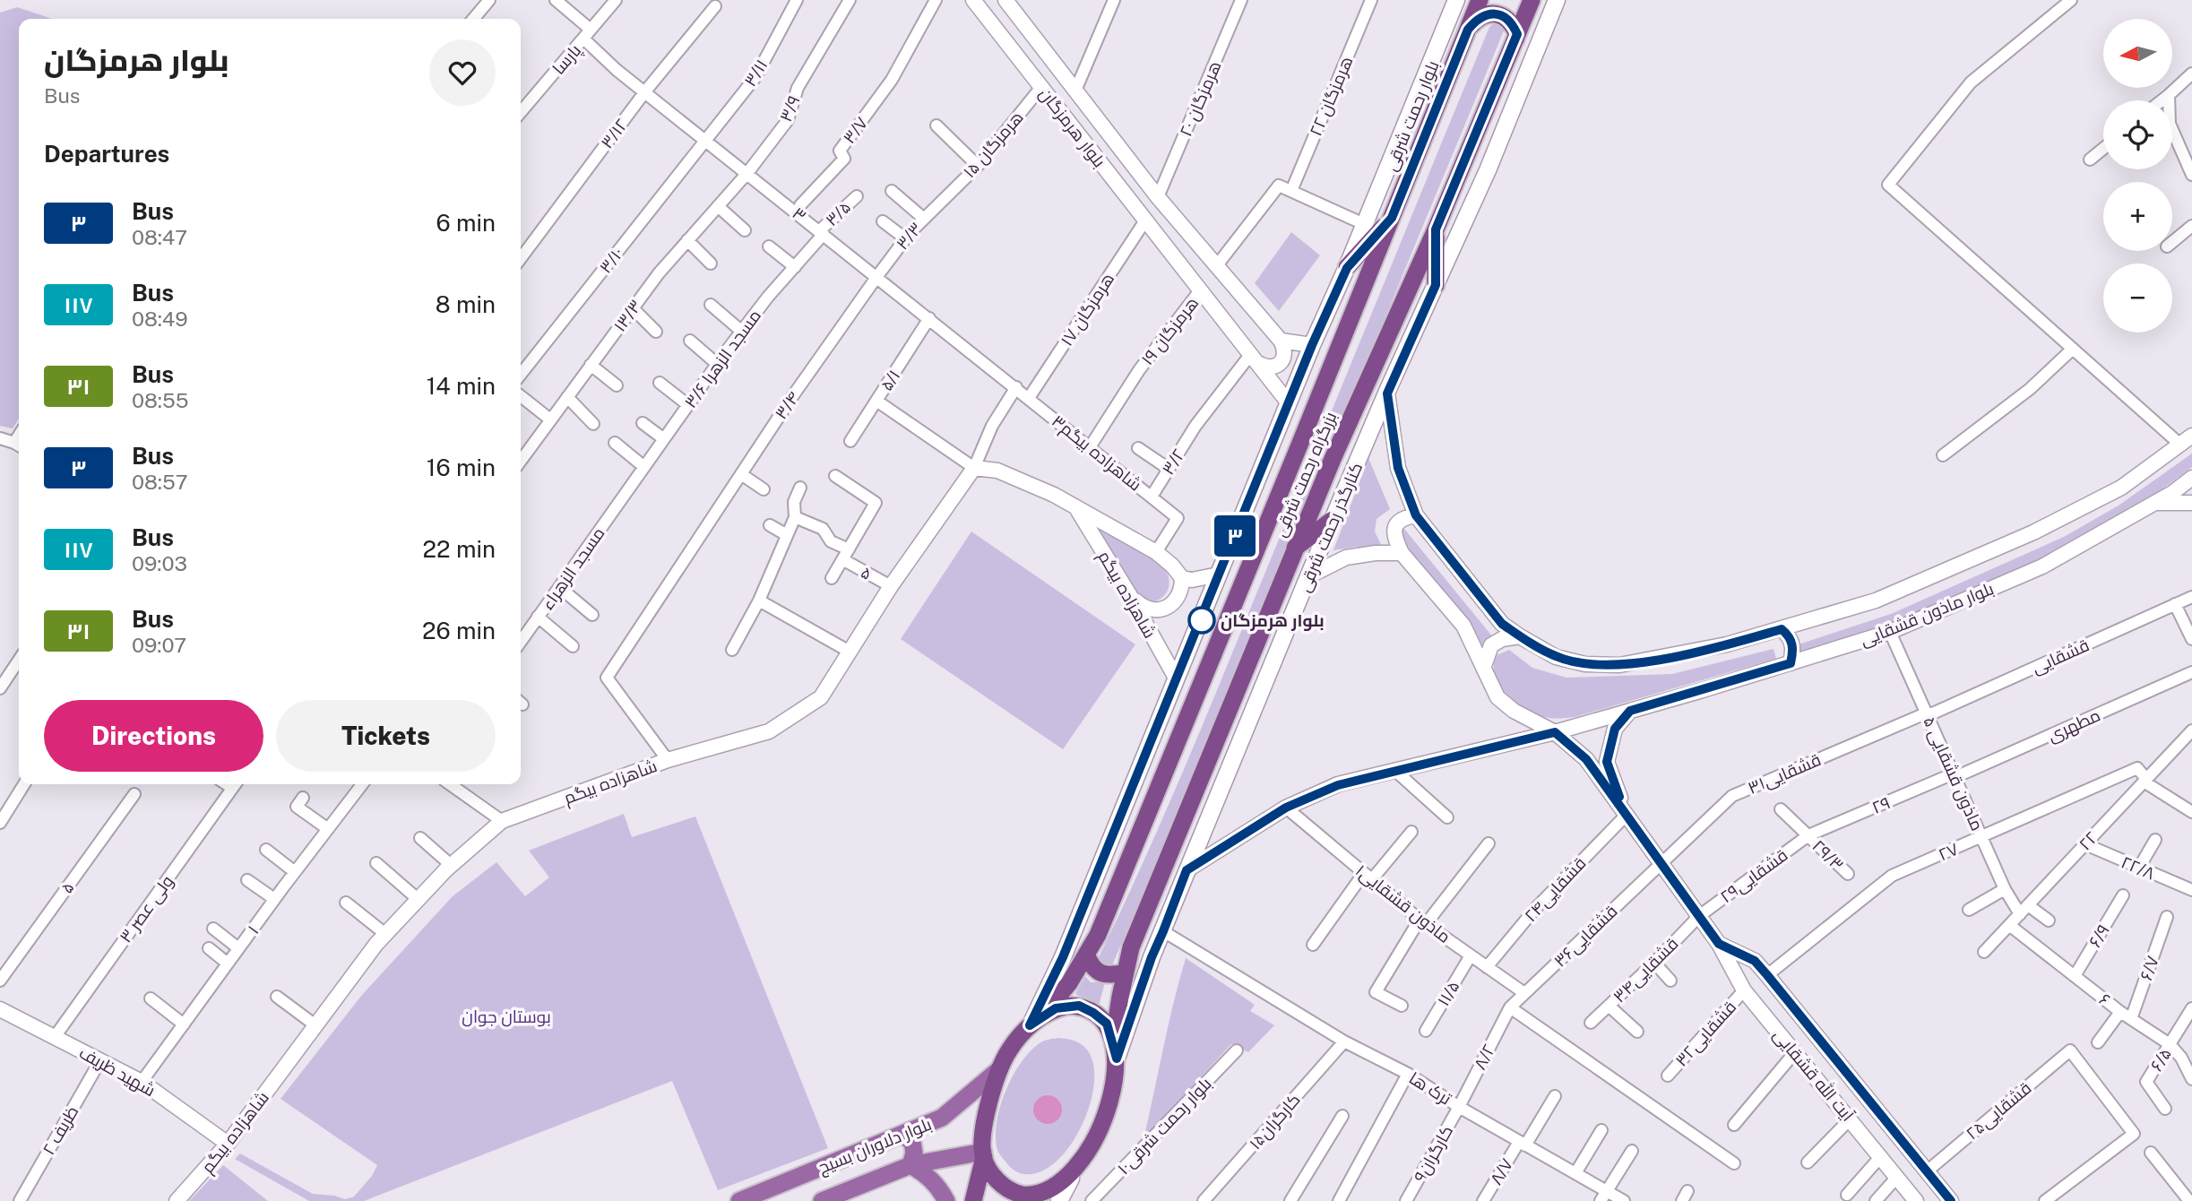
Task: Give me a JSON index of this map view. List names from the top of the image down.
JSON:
{
  "streets": {
    "highway": ["بلوار رحمت شرقی", "بزرگراه رحمت شرقی"],
    "main road": ["کنارگذر رحمت شرقی", "بلوار دلاوران بسیج"],
    "street": [
      "پارسا",
      "۳/۱۱",
      "هرمزگان ۲۲",
      "هرمزگان ۲۰",
      "۳/۹",
      "بلوار هرمزگان",
      "۳/۷",
      "۳/۱۲",
      "هرمزگان ۱۵",
      "۳/۵",
      "۳",
      "۳/۳",
      "۳/۱۰",
      "هرمزگان ۱۷",
      "۱۳/۳",
      "هرمزگان ۱۹",
      "مسجد الزهرا ۳/۶",
      "۵/۱",
      "۳/۴",
      "۳شاهزاده بیگم",
      "۳/۲",
      "مسجد الزهراء",
      "۵",
      "شاهزاده بیگم",
      "بلوار ماذون قشقایی",
      "قشقایی",
      "مطهری",
      "۳۱قشقایی",
      "ماذون قشقایی ۵",
      "۲۹",
      "۲۲",
      "۲۷",
      "۲۹/۳",
      "۲۲/۸",
      "قشقایی۲۹",
      "قشقایی۲۴",
      "ماذون قشقایی۱",
      "ولی عصر ۳",
      "۱",
      "قشقایی۳۶",
      "۶/۹",
      "۶/۷",
      "قشقایی۳۴",
      "۱۱/۵",
      "۶",
      "قشقایی۳۲",
      "۸/۲",
      "۶/۵",
      "شهید ظریف",
      "آیت الله قشقایی",
      "ترک ها",
      "قشقایی۲۵",
      "۱۵کارگران",
      "۱۰بلوار رحمت شرقی",
      "ظریف ۲",
      "کارگران۹",
      "۸/۷"
    ]
  },
  "crossings": [
    ["پارسا", "۳"],
    ["۳/۱۱", "۳"],
    ["۳/۱۱", "۳/۱۰"],
    ["هرمزگان ۲۰", "بلوار هرمزگان"],
    ["۳/۹", "۳"],
    ["۳/۹", "۱۳/۳"],
    ["بلوار رحمت شرقی", "بزرگراه رحمت شرقی"],
    ["بلوار هرمزگان", "هرمزگان ۱۵"],
    ["بلوار هرمزگان", "هرمزگان ۱۷"],
    ["بلوار هرمزگان", "هرمزگان ۱۹"],
    ["بلوار هرمزگان", "۳/۲"],
    ["۳/۱۲", "۳"],
    ["هرمزگان ۱۵", "۳/۳"],
    ["۳/۵", "۳"],
    ["۳/۵", "مسجد الزهرا ۳/۶"],
    ["۳", "۳/۳"],
    ["۳", "۳/۱۰"],
    ["۳", "۱۳/۳"],
    ["۳", "مسجد الزهرا ۳/۶"],
    ["۳", "۵/۱"],
    ["۳", "۳/۴"],
    ["۳", "۳شاهزاده بیگم"],
    ["۳/۳", "۳/۴"],
    ["هرمزگان ۱۷", "۳شاهزاده بیگم"],
    ["هرمزگان ۱۹", "۳شاهزاده بیگم"],
    ["مسجد الزهرا ۳/۶", "مسجد الزهراء"],
    ["۳/۴", "شاهزاده بیگم"],
    ["۳شاهزاده بیگم", "۳/۲"],
    ["۳شاهزاده بیگم", "شاهزاده بیگم"],
    ["بزرگراه رحمت شرقی", "کنارگذر رحمت شرقی"],
    ["بزرگراه رحمت شرقی", "بلوار دلاوران بسیج"],
    ["کنارگذر رحمت شرقی", "بلوار ماذون قشقایی"],
    ["کنارگذر رحمت شرقی", "ترک ها"],
    ["کنارگذر رحمت شرقی", "بلوار دلاوران بسیج"],
    ["۵", "شاهزاده بیگم"],
    ["شاهزاده بیگم", "شهید ظریف"],
    ["بلوار ماذون قشقایی", "ماذون قشقایی ۵"],
    ["بلوار ماذون قشقایی", "ماذون قشقایی۱"],
    ["بلوار ماذون قشقایی", "آیت الله قشقایی"],
    ["قشقایی", "۳۱قشقایی"],
    ["قشقایی", "ماذون قشقایی ۵"],
    ["مطهری", "ماذون قشقایی ۵"],
    ["مطهری", "۲۹"],
    ["۳۱قشقایی", "ماذون قشقایی ۵"],
    ["۳۱قشقایی", "قشقایی۳۶"],
    ["۳۱قشقایی", "آیت الله قشقایی"],
    ["ماذون قشقایی ۵", "۲۹"],
    ["ماذون قشقایی ۵", "۲۲"],
    ["ماذون قشقایی ۵", "۲۷"],
    ["۲۹", "۲۹/۳"],
    ["۲۹", "قشقایی۲۹"],
    ["۲۲", "۲۷"],
    ["۲۲", "۲۲/۸"],
    ["۲۲", "۶"],
    ["۲۷", "آیت الله قشقایی"],
    ["۲۹/۳", "قشقایی۲۹"],
    ["قشقایی۲۹", "قشقایی۳۴"],
    ["قشقایی۲۹", "آیت الله قشقایی"],
    ["قشقایی۲۴", "ماذون قشقایی۱"],
    ["قشقایی۲۴", "آیت الله قشقایی"],
    ["ماذون قشقایی۱", "قشقایی۳۶"],
    ["ماذون قشقایی۱", "۱۱/۵"],
    ["ولی عصر ۳", "شهید ظریف"],
    ["۱", "شهید ظریف"],
    ["قشقایی۳۶", "۸/۲"],
    ["قشقایی۳۶", "آیت الله قشقایی"],
    ["۶/۹", "۶"],
    ["۶/۷", "۶"],
    ["قشقایی۳۴", "آیت الله قشقایی"],
    ["۶", "۶/۵"],
    ["قشقایی۳۲", "آیت الله قشقایی"],
    ["۸/۲", "ترک ها"],
    ["۸/۲", "کارگران۹"],
    ["شهید ظریف", "ظریف ۲"],
    ["آیت الله قشقایی", "قشقایی۲۵"],
    ["ترک ها", "۱۵کارگران"],
    ["ترک ها", "کارگران۹"],
    ["ترک ها", "۸/۷"]
  ],
  "parks": ["بوستان جوان"],
  "places": ["بلوار هرمزگان"],
  "lines": ["bus line ۳"],
  "north": "left",
  "page": {
    "on_map": "۳",
    "map_buttons": ["+", "−"],
    "heading": [
      ["بلوار هرمزگان", "Bus"],
      "Departures"
    ],
    "list": [
      {
        "mark": "۳",
        "name": "Bus",
        "note": "08:47",
        "value": "6 min"
      },
      {
        "mark": "۱۱۷",
        "name": "Bus",
        "note": "08:49",
        "value": "8 min"
      },
      {
        "mark": "۳۱",
        "name": "Bus",
        "note": "08:55",
        "value": "14 min"
      },
      {
        "mark": "۳",
        "name": "Bus",
        "note": "08:57",
        "value": "16 min"
      },
      {
        "mark": "۱۱۷",
        "name": "Bus",
        "note": "09:03",
        "value": "22 min"
      },
      {
        "mark": "۳۱",
        "name": "Bus",
        "note": "09:07",
        "value": "26 min"
      }
    ],
    "buttons": ["Directions", "Tickets"]
  }
}
